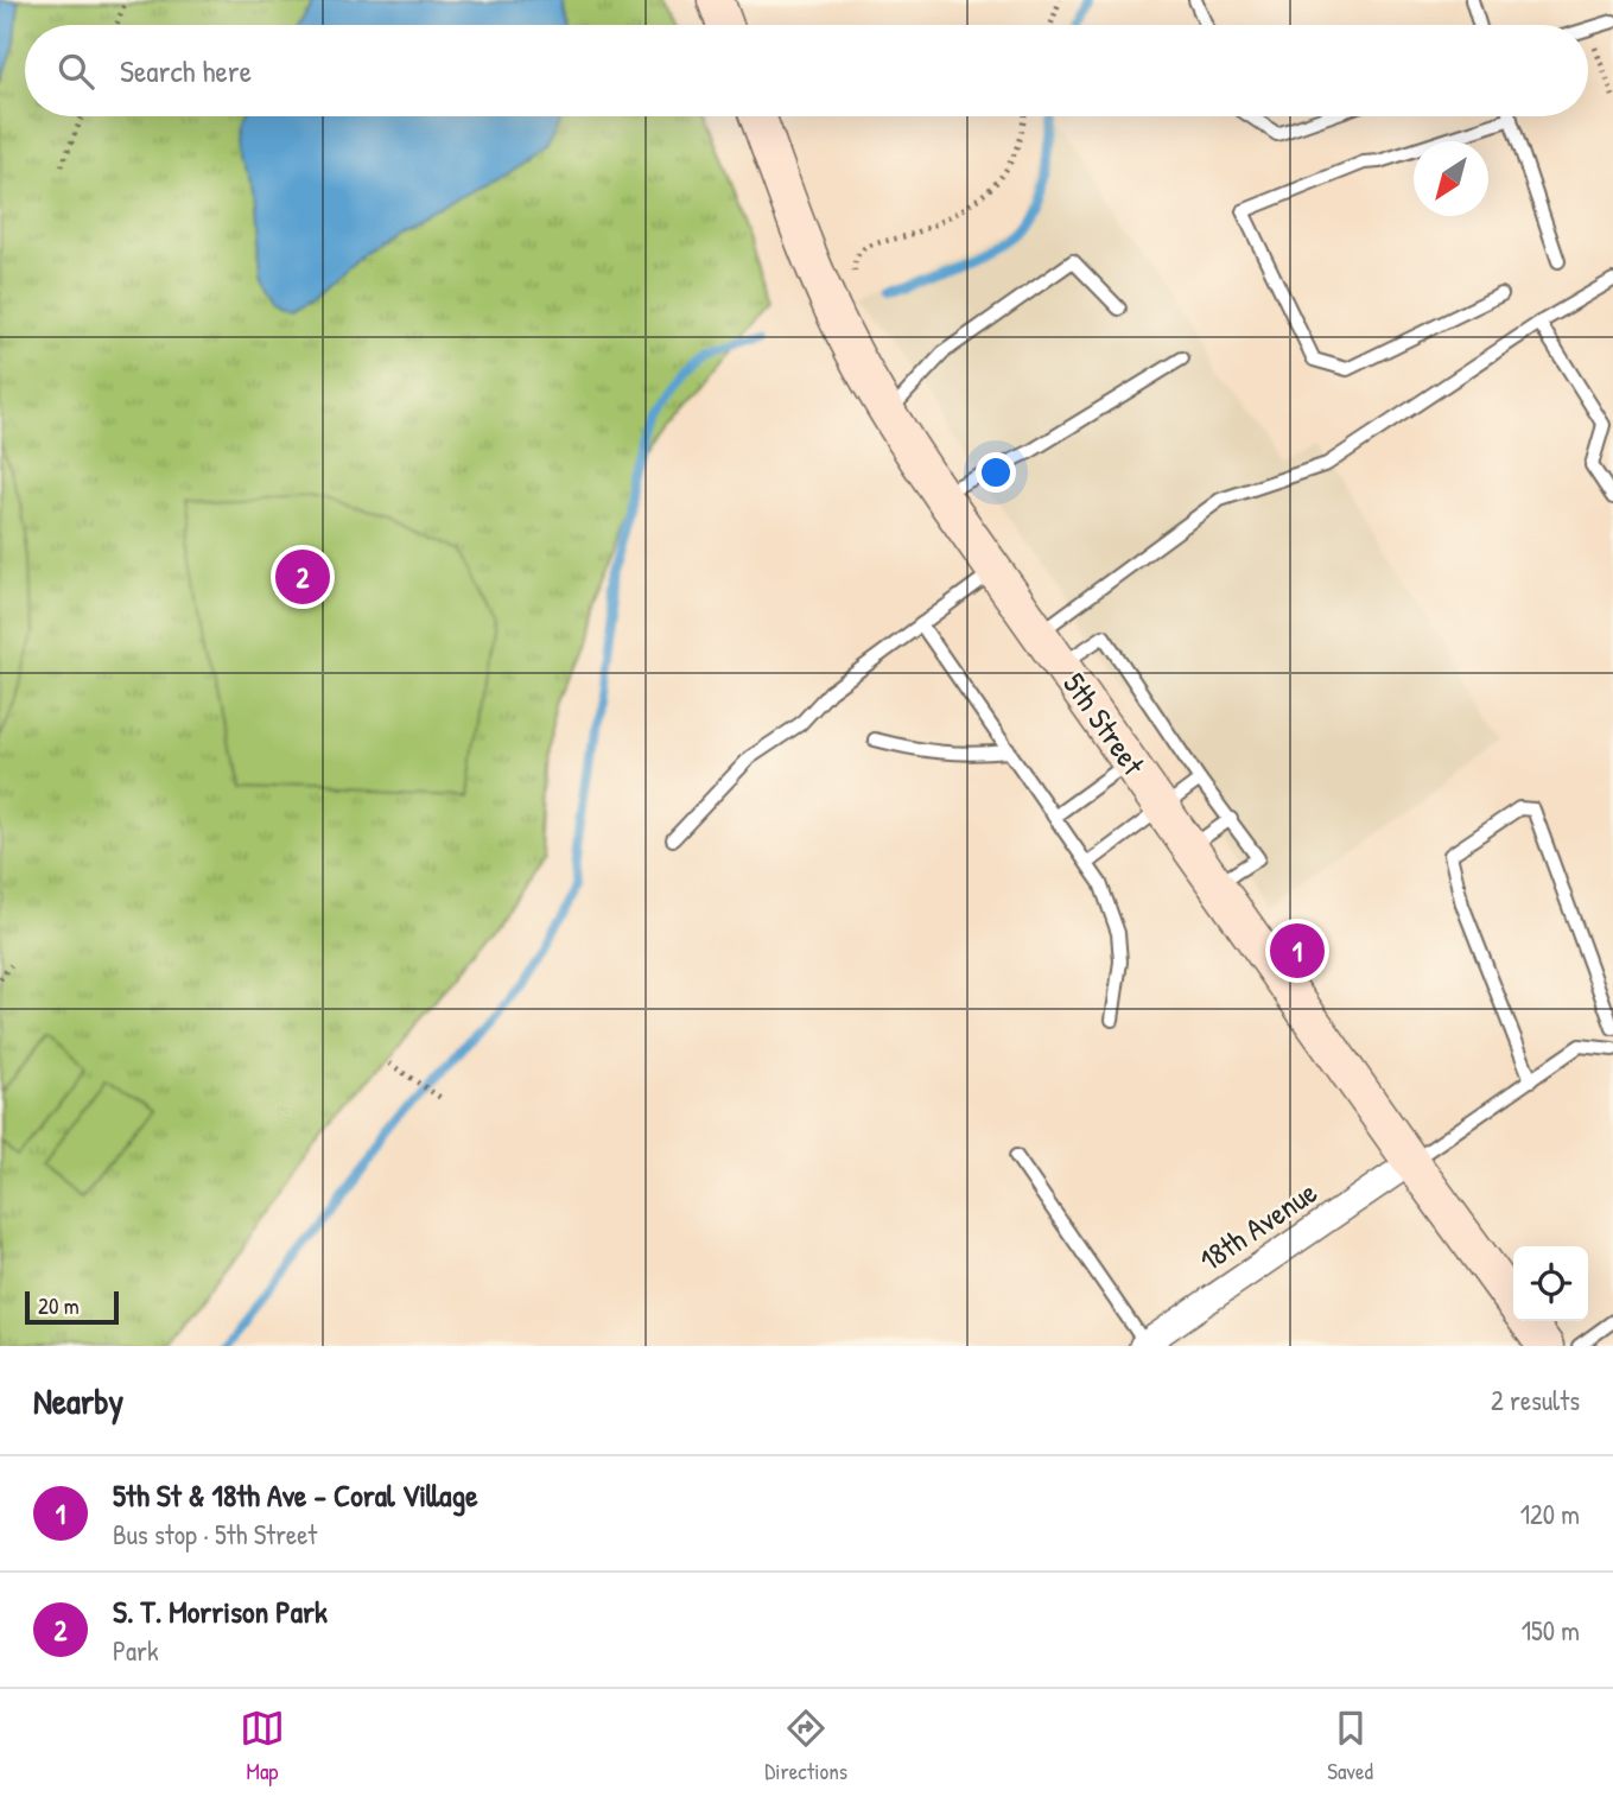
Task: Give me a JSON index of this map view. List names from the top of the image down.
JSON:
{
  "streets": {
    "street": ["5th Street", "18th Avenue"]
  },
  "crossings": [
    ["5th Street", "18th Avenue"]
  ],
  "scale_bar": "20 m",
  "north": "bottom left",
  "page": {
    "search": "Search here",
    "pins": ["2", "1"],
    "scale": "20 m",
    "heading": ["Nearby", "2 results"],
    "list": [
      {
        "mark": "1",
        "name": "5th St & 18th Ave - Coral Village",
        "note": "Bus stop · 5th Street",
        "value": "120 m"
      },
      {
        "mark": "2",
        "name": "S. T. Morrison Park",
        "note": "Park",
        "value": "150 m"
      }
    ],
    "nav": ["Map", "Directions", "Saved"]
  }
}
